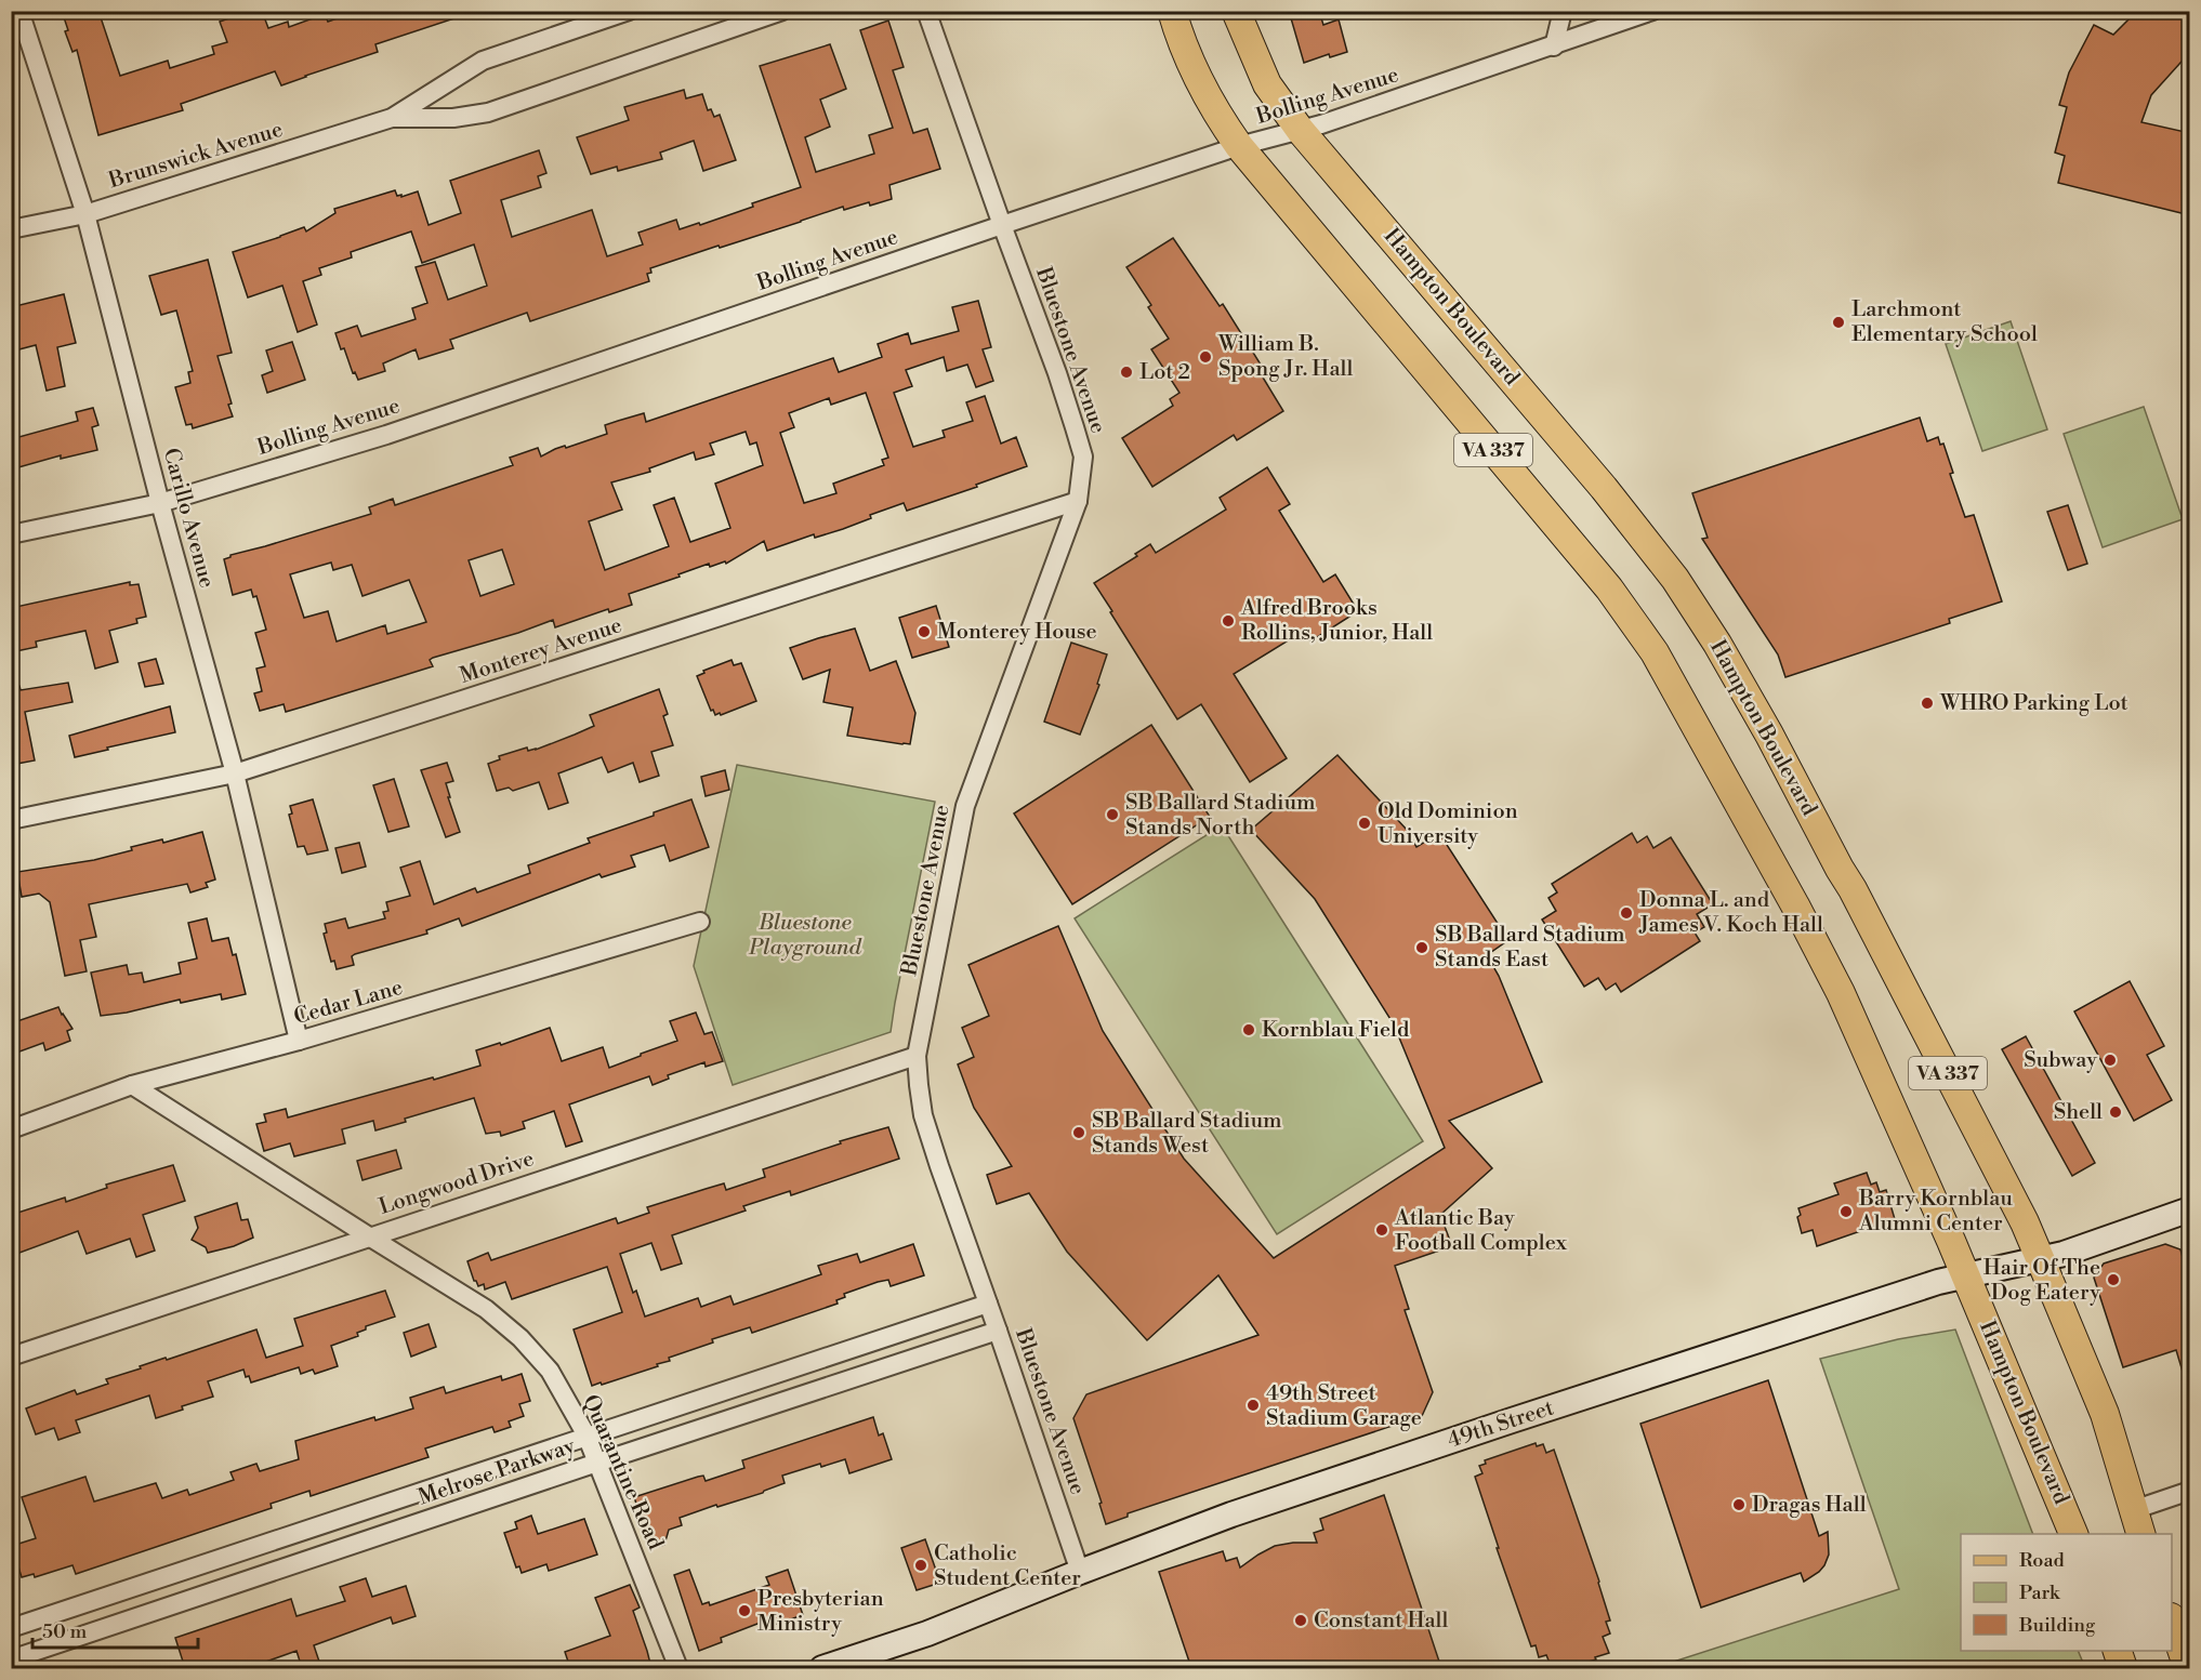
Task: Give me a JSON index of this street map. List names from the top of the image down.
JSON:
{
  "streets": {
    "main road": ["Hampton Boulevard", "VA 337"],
    "street": [
      "Bolling Avenue",
      "Brunswick Avenue",
      "Bluestone Avenue",
      "Carillo Avenue",
      "Monterey Avenue",
      "Cedar Lane",
      "Longwood Drive",
      "49th Street",
      "Melrose Parkway",
      "Quarantine Road"
    ]
  },
  "crossings": [
    ["Bolling Avenue", "Hampton Boulevard"],
    ["Bolling Avenue", "Bluestone Avenue"],
    ["Bolling Avenue", "Carillo Avenue"],
    ["Brunswick Avenue", "Carillo Avenue"],
    ["Hampton Boulevard", "49th Street"],
    ["Bluestone Avenue", "Monterey Avenue"],
    ["Bluestone Avenue", "Longwood Drive"],
    ["Bluestone Avenue", "49th Street"],
    ["Bluestone Avenue", "Melrose Parkway"],
    ["Carillo Avenue", "Monterey Avenue"],
    ["Carillo Avenue", "Cedar Lane"],
    ["Cedar Lane", "Quarantine Road"],
    ["Longwood Drive", "Quarantine Road"],
    ["Melrose Parkway", "Quarantine Road"]
  ],
  "parks": ["Bluestone Playground"],
  "places": [
    "Larchmont Elementary School",
    "William B. Spong Jr. Hall",
    "Lot 2",
    "Alfred Brooks Rollins, Junior, Hall",
    "Monterey House",
    "WHRO Parking Lot",
    "SB Ballard Stadium Stands North",
    "Old Dominion University",
    "Donna L. and James V. Koch Hall",
    "SB Ballard Stadium Stands East",
    "Kornblau Field",
    "Subway",
    "Shell",
    "SB Ballard Stadium Stands West",
    "Barry Kornblau Alumni Center",
    "Atlantic Bay Football Complex",
    "Hair Of The Dog Eatery",
    "49th Street Stadium Garage",
    "Dragas Hall",
    "Catholic Student Center",
    "Presbyterian Ministry",
    "Constant Hall"
  ],
  "legend": ["Road", "Park", "Building"],
  "scale_bar": "50 m"
}
